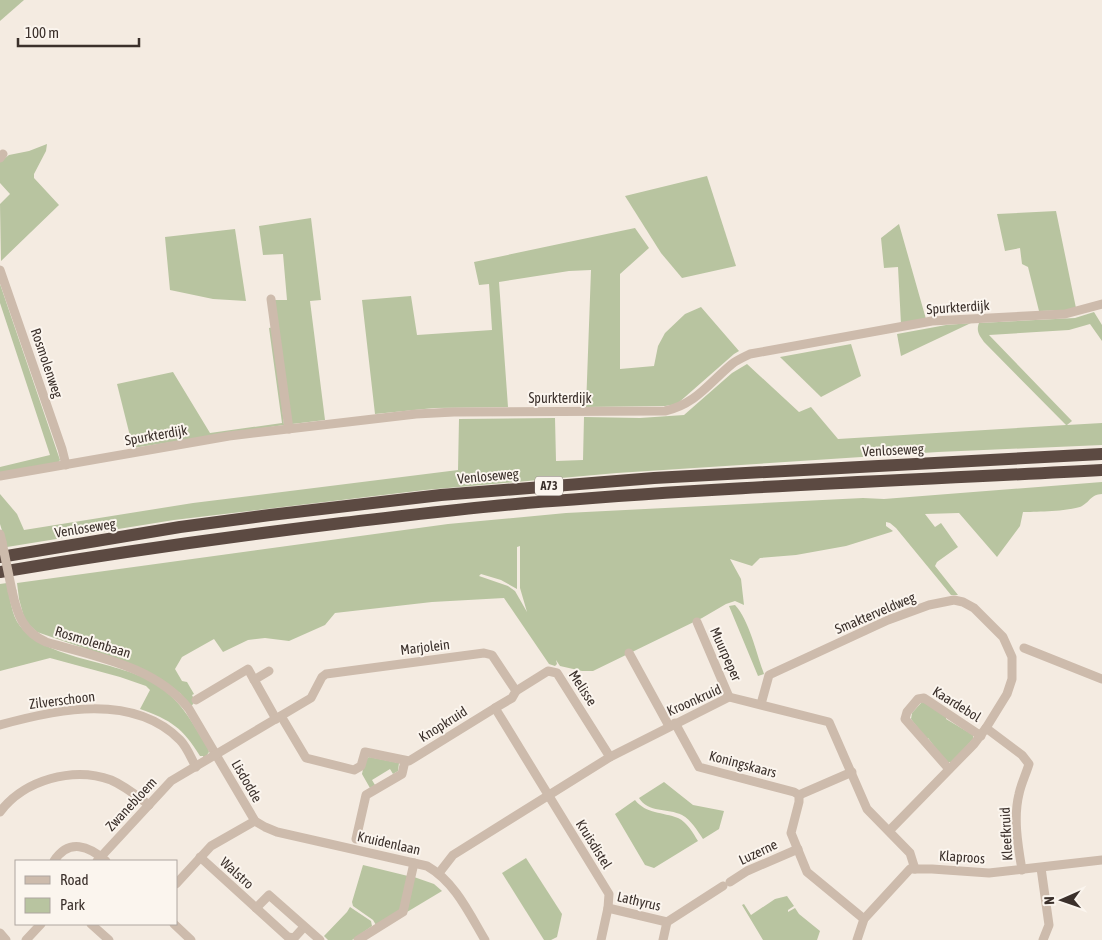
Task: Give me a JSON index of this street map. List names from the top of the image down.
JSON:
{
  "streets": {
    "highway": ["Venloseweg", "A73"],
    "street": [
      "Spurkterdijk",
      "Rosmolenweg",
      "Smakterveldweg",
      "Rosmolenbaan",
      "Marjolein",
      "Muurpeper",
      "Melisse",
      "Zilverschoon",
      "Kroonkruid",
      "Kaardebol",
      "Knopkruid",
      "Koningskaars",
      "Lisdodde",
      "Zwanebloem",
      "Kleefkruid",
      "Kruidenlaan",
      "Kruisdistel",
      "Luzerne",
      "Klaproos",
      "Walstro",
      "Lathyrus"
    ]
  },
  "crossings": [
    ["Spurkterdijk", "Rosmolenweg"],
    ["Smakterveldweg", "Kroonkruid"],
    ["Smakterveldweg", "Kaardebol"],
    ["Rosmolenbaan", "Marjolein"],
    ["Rosmolenbaan", "Lisdodde"],
    ["Rosmolenbaan", "Zwanebloem"],
    ["Marjolein", "Melisse"],
    ["Marjolein", "Lisdodde"],
    ["Marjolein", "Zwanebloem"],
    ["Muurpeper", "Kroonkruid"],
    ["Melisse", "Kroonkruid"],
    ["Zilverschoon", "Zwanebloem"],
    ["Kroonkruid", "Kaardebol"],
    ["Kroonkruid", "Koningskaars"],
    ["Kroonkruid", "Kruidenlaan"],
    ["Kroonkruid", "Kruisdistel"],
    ["Kroonkruid", "Klaproos"],
    ["Kaardebol", "Kleefkruid"],
    ["Lisdodde", "Zwanebloem"],
    ["Lisdodde", "Kruidenlaan"],
    ["Kleefkruid", "Klaproos"],
    ["Kruisdistel", "Lathyrus"],
    ["Luzerne", "Lathyrus"]
  ],
  "legend": ["Road", "Park"],
  "scale_bar": "100 m",
  "north": "left"
}
